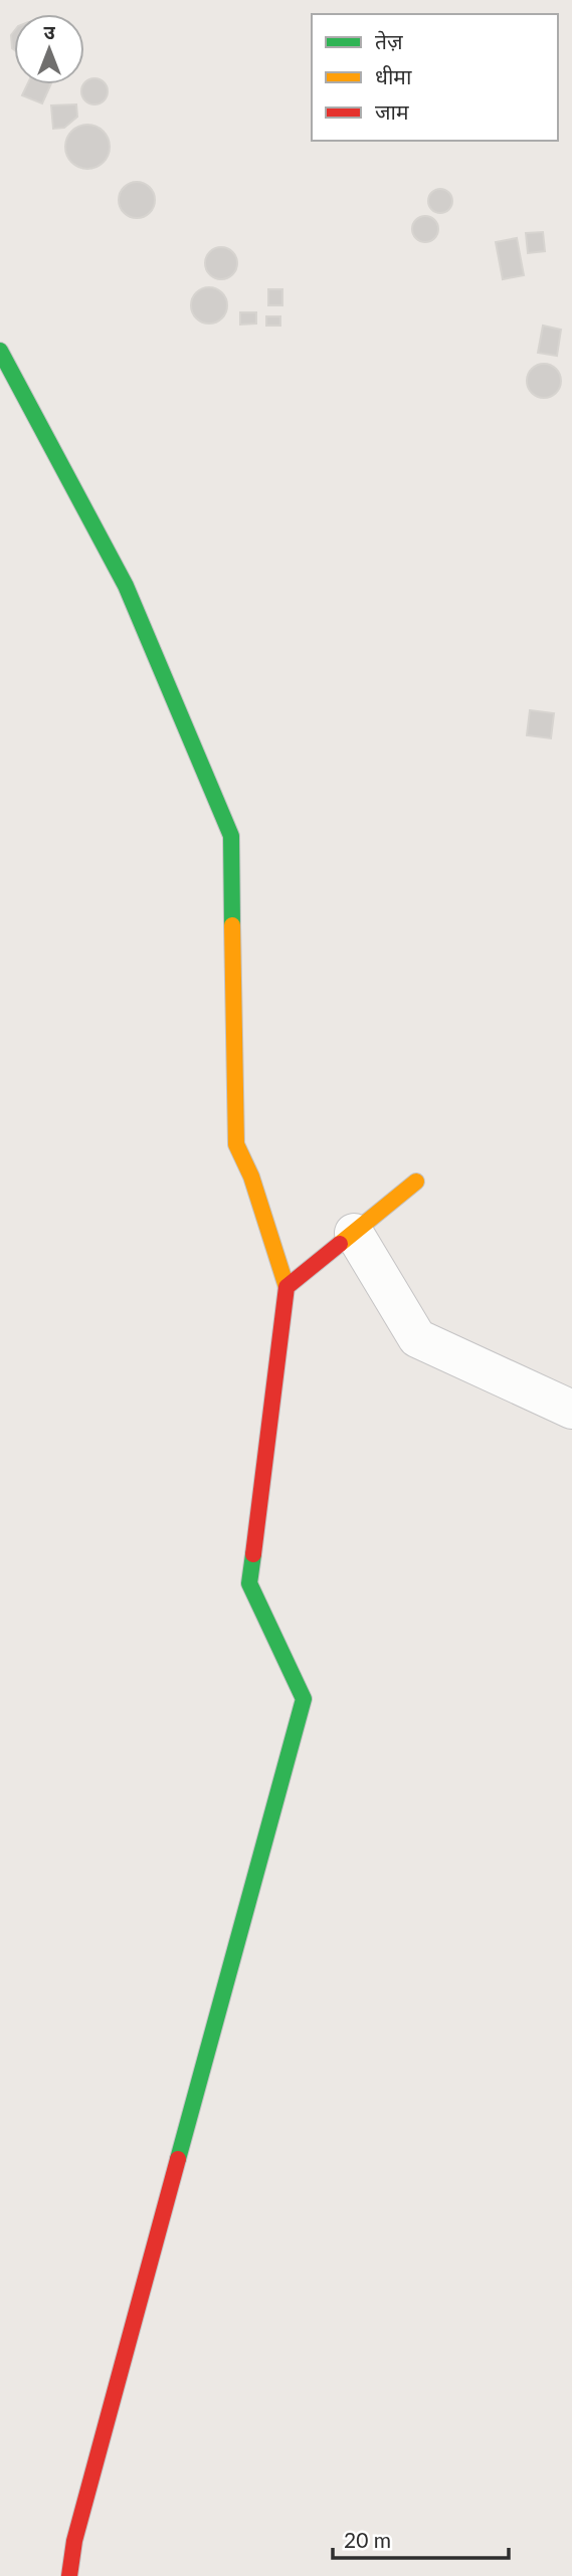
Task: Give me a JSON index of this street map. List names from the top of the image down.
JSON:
{
  "legend": ["तेज़", "धीमा", "जाम"],
  "scale_bar": "20 m",
  "north": "top"
}
